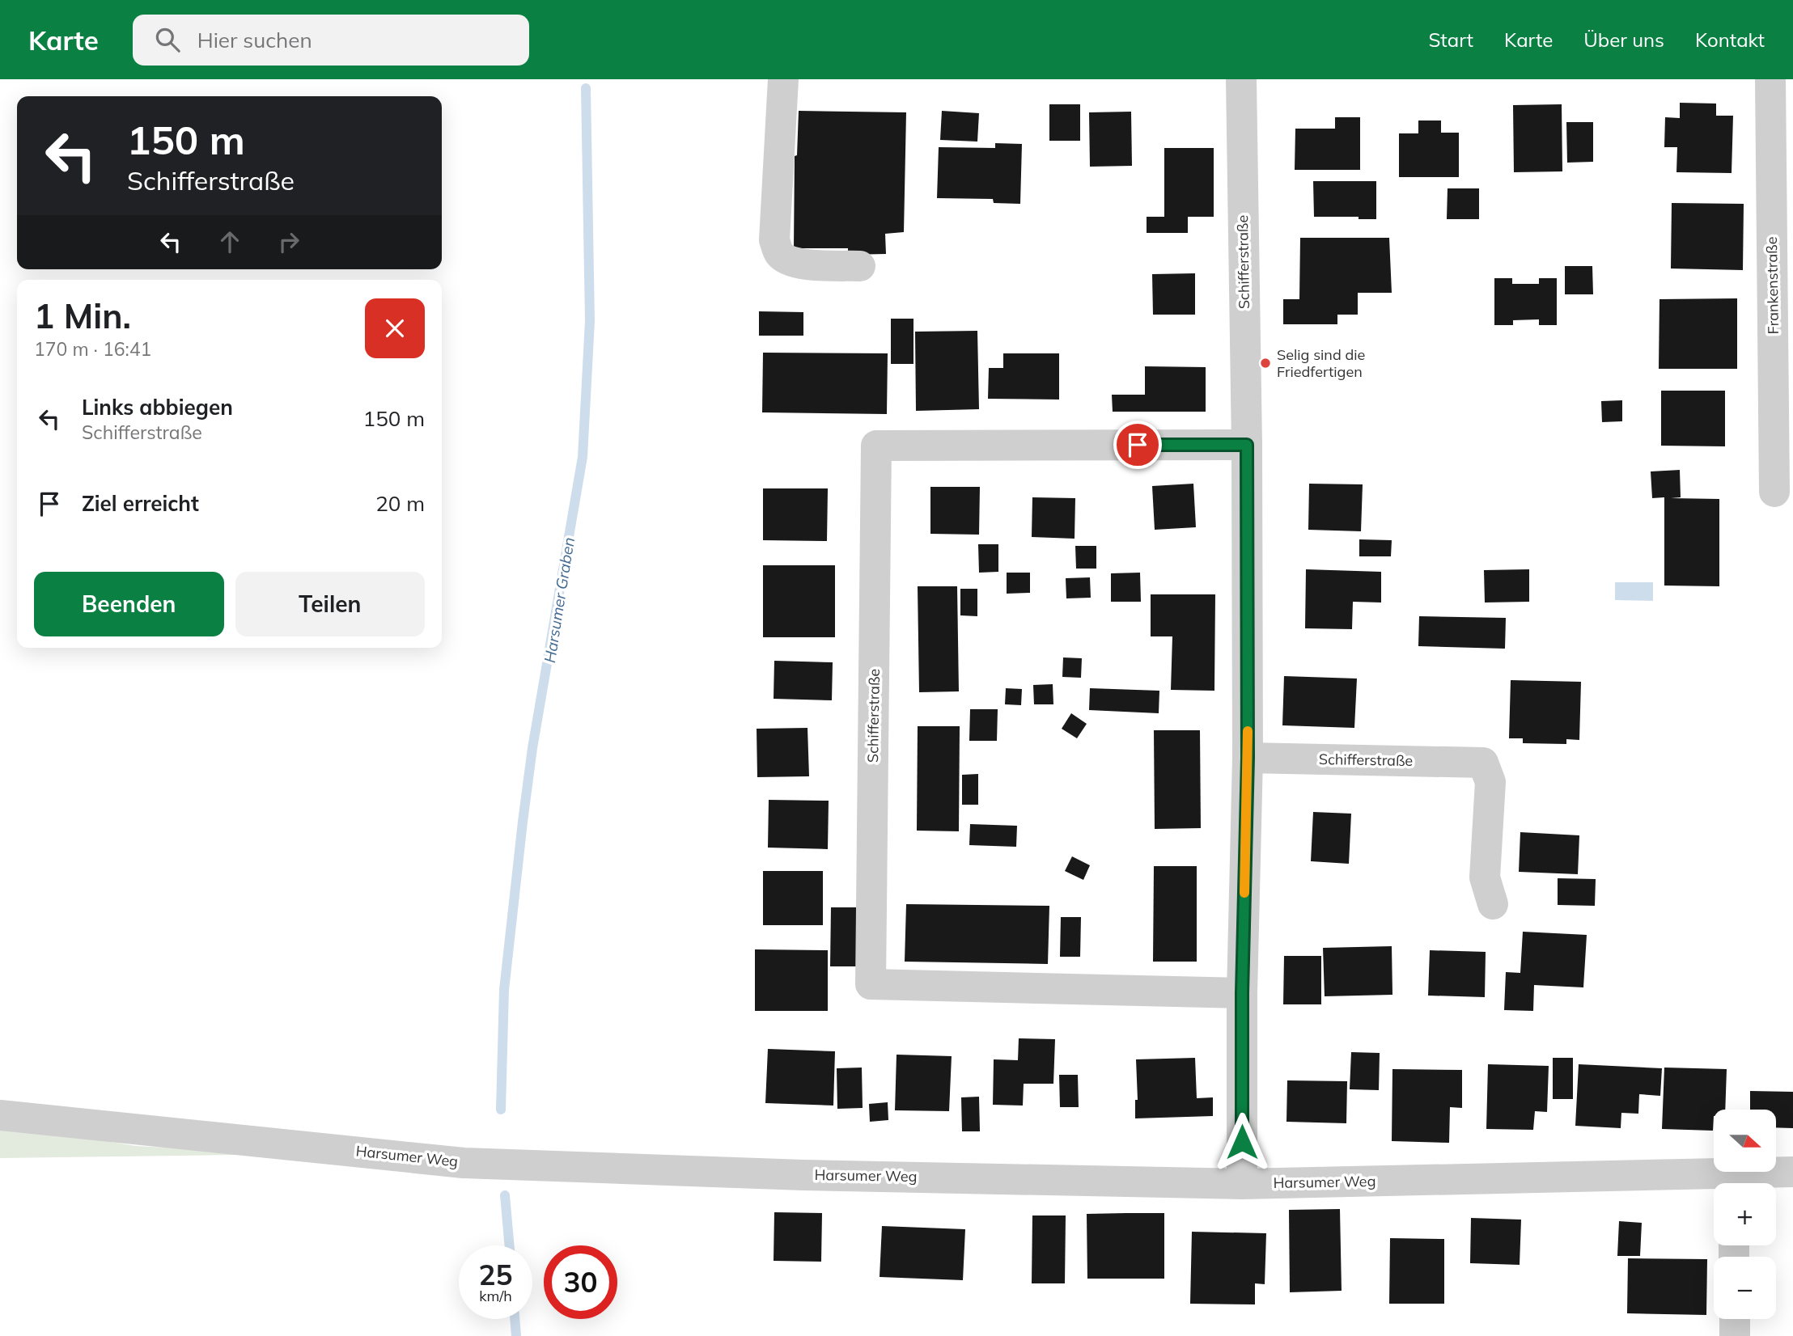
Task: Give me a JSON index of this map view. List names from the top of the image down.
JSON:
{
  "streets": {
    "street": ["Schifferstraße", "Frankenstraße", "Harsumer Weg"]
  },
  "crossings": [
    ["Schifferstraße", "Harsumer Weg"]
  ],
  "water": ["Harsumer Graben"],
  "places": ["Selig sind die Friedfertigen"],
  "north": "right",
  "page": {
    "header": "Karte",
    "search": "Hier suchen",
    "nav": [
      "Start",
      "Karte",
      "Über uns",
      "Kontakt"
    ],
    "turn": ["150 m", "Schifferstraße"],
    "heading": ["1 Min.", "170 m · 16:41"],
    "list": [
      {
        "name": "Links abbiegen",
        "note": "Schifferstraße",
        "value": "150 m"
      },
      {
        "name": "Ziel erreicht",
        "value": "20 m"
      }
    ],
    "buttons": ["Beenden", "Teilen"],
    "map_buttons": ["+", "−"],
    "speed": "25 km/h",
    "limit": "30"
  }
}
